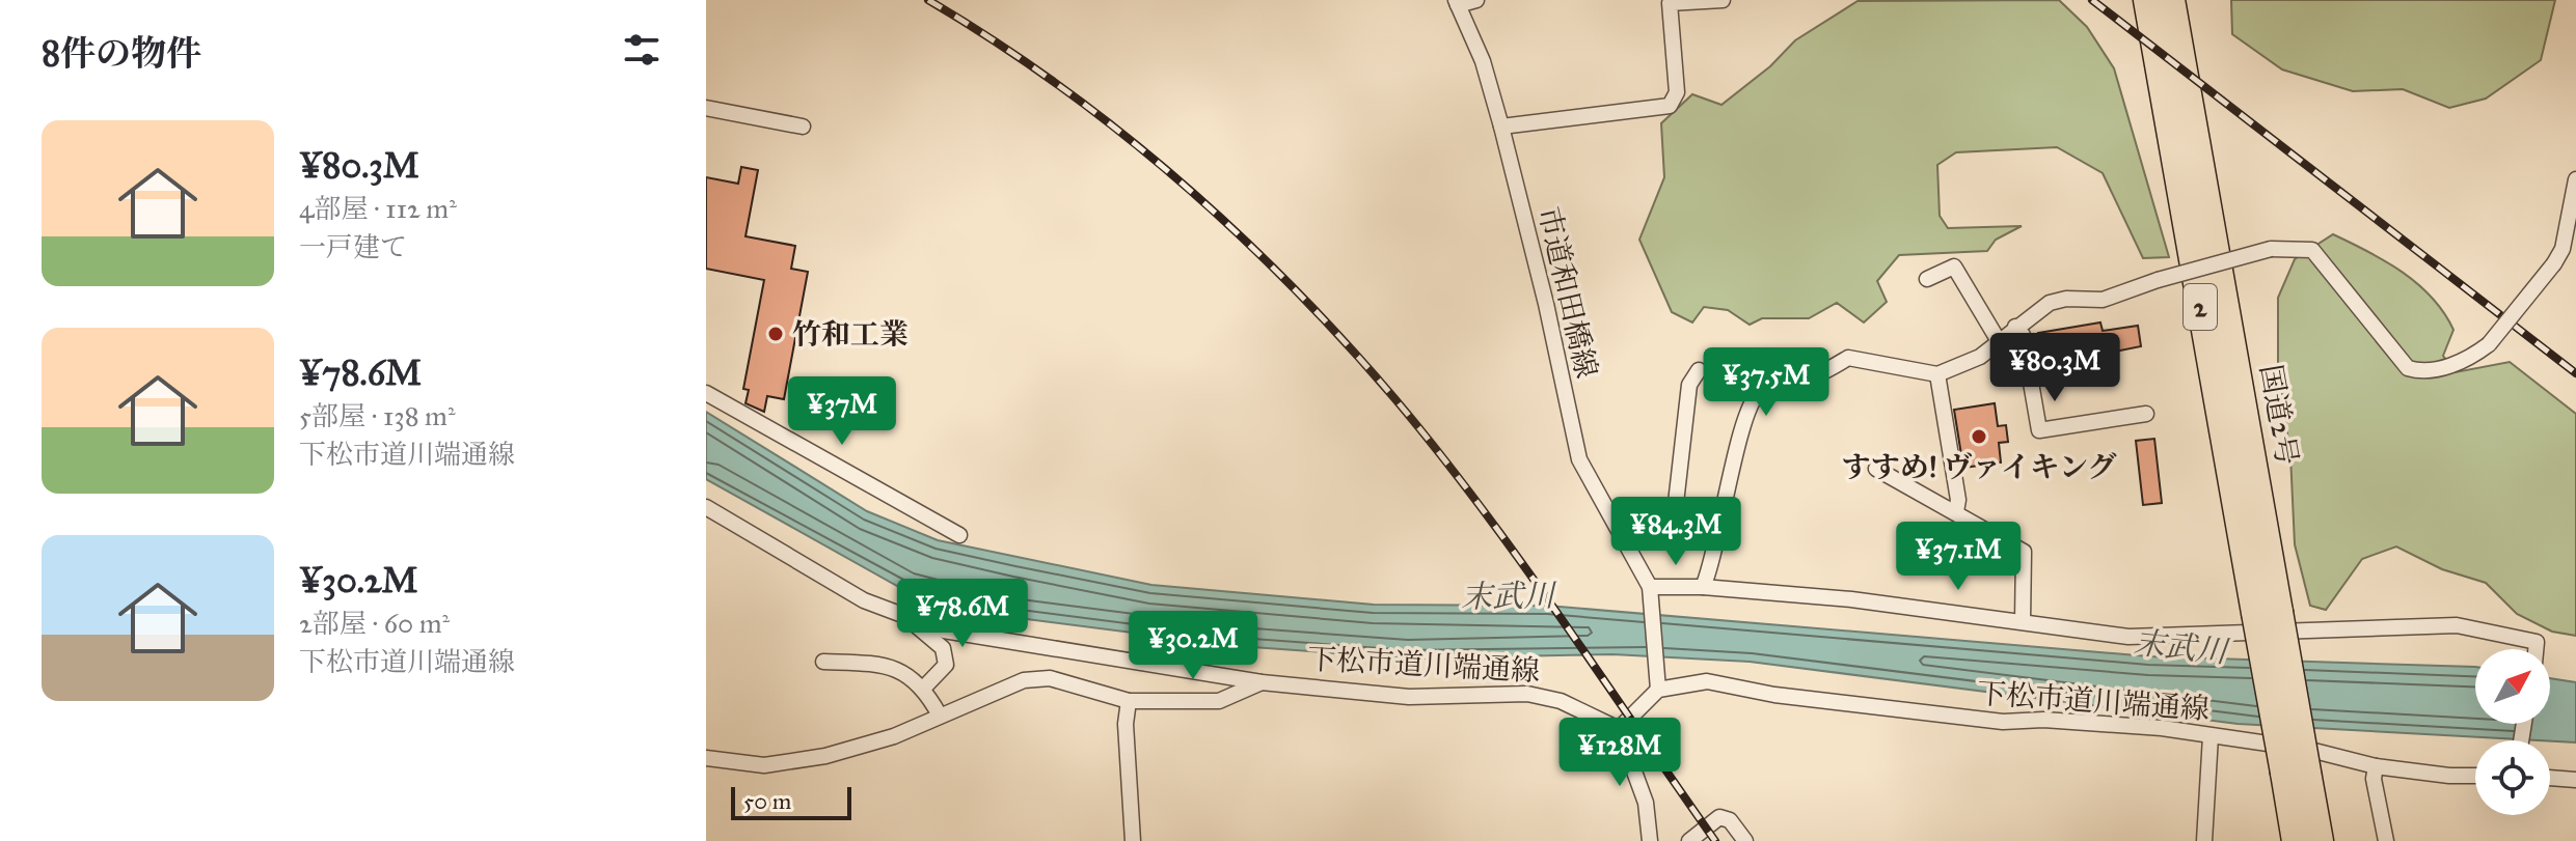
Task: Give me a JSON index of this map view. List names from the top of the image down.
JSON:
{
  "streets": {
    "highway": ["2", "国道2号"],
    "street": ["市道和田橋線", "下松市道川端通線"]
  },
  "water": ["末武川"],
  "places": ["竹和工業", "すすめ! ヴァイキング"],
  "scale_bar": "50 m",
  "north": "top right",
  "page": {
    "heading": "8件の物件",
    "list": [
      {
        "name": "¥80.3M",
        "note": "4部屋 · 112 m² · 一戸建て"
      },
      {
        "name": "¥78.6M",
        "note": "5部屋 · 138 m² · 下松市道川端通線"
      },
      {
        "name": "¥30.2M",
        "note": "2部屋 · 60 m² · 下松市道川端通線"
      }
    ],
    "price": [
      "¥80.3M",
      "¥37.5M",
      "¥37M",
      "¥84.3M",
      "¥37.1M",
      "¥78.6M",
      "¥30.2M",
      "¥128M"
    ],
    "scale": "50 m"
  }
}
